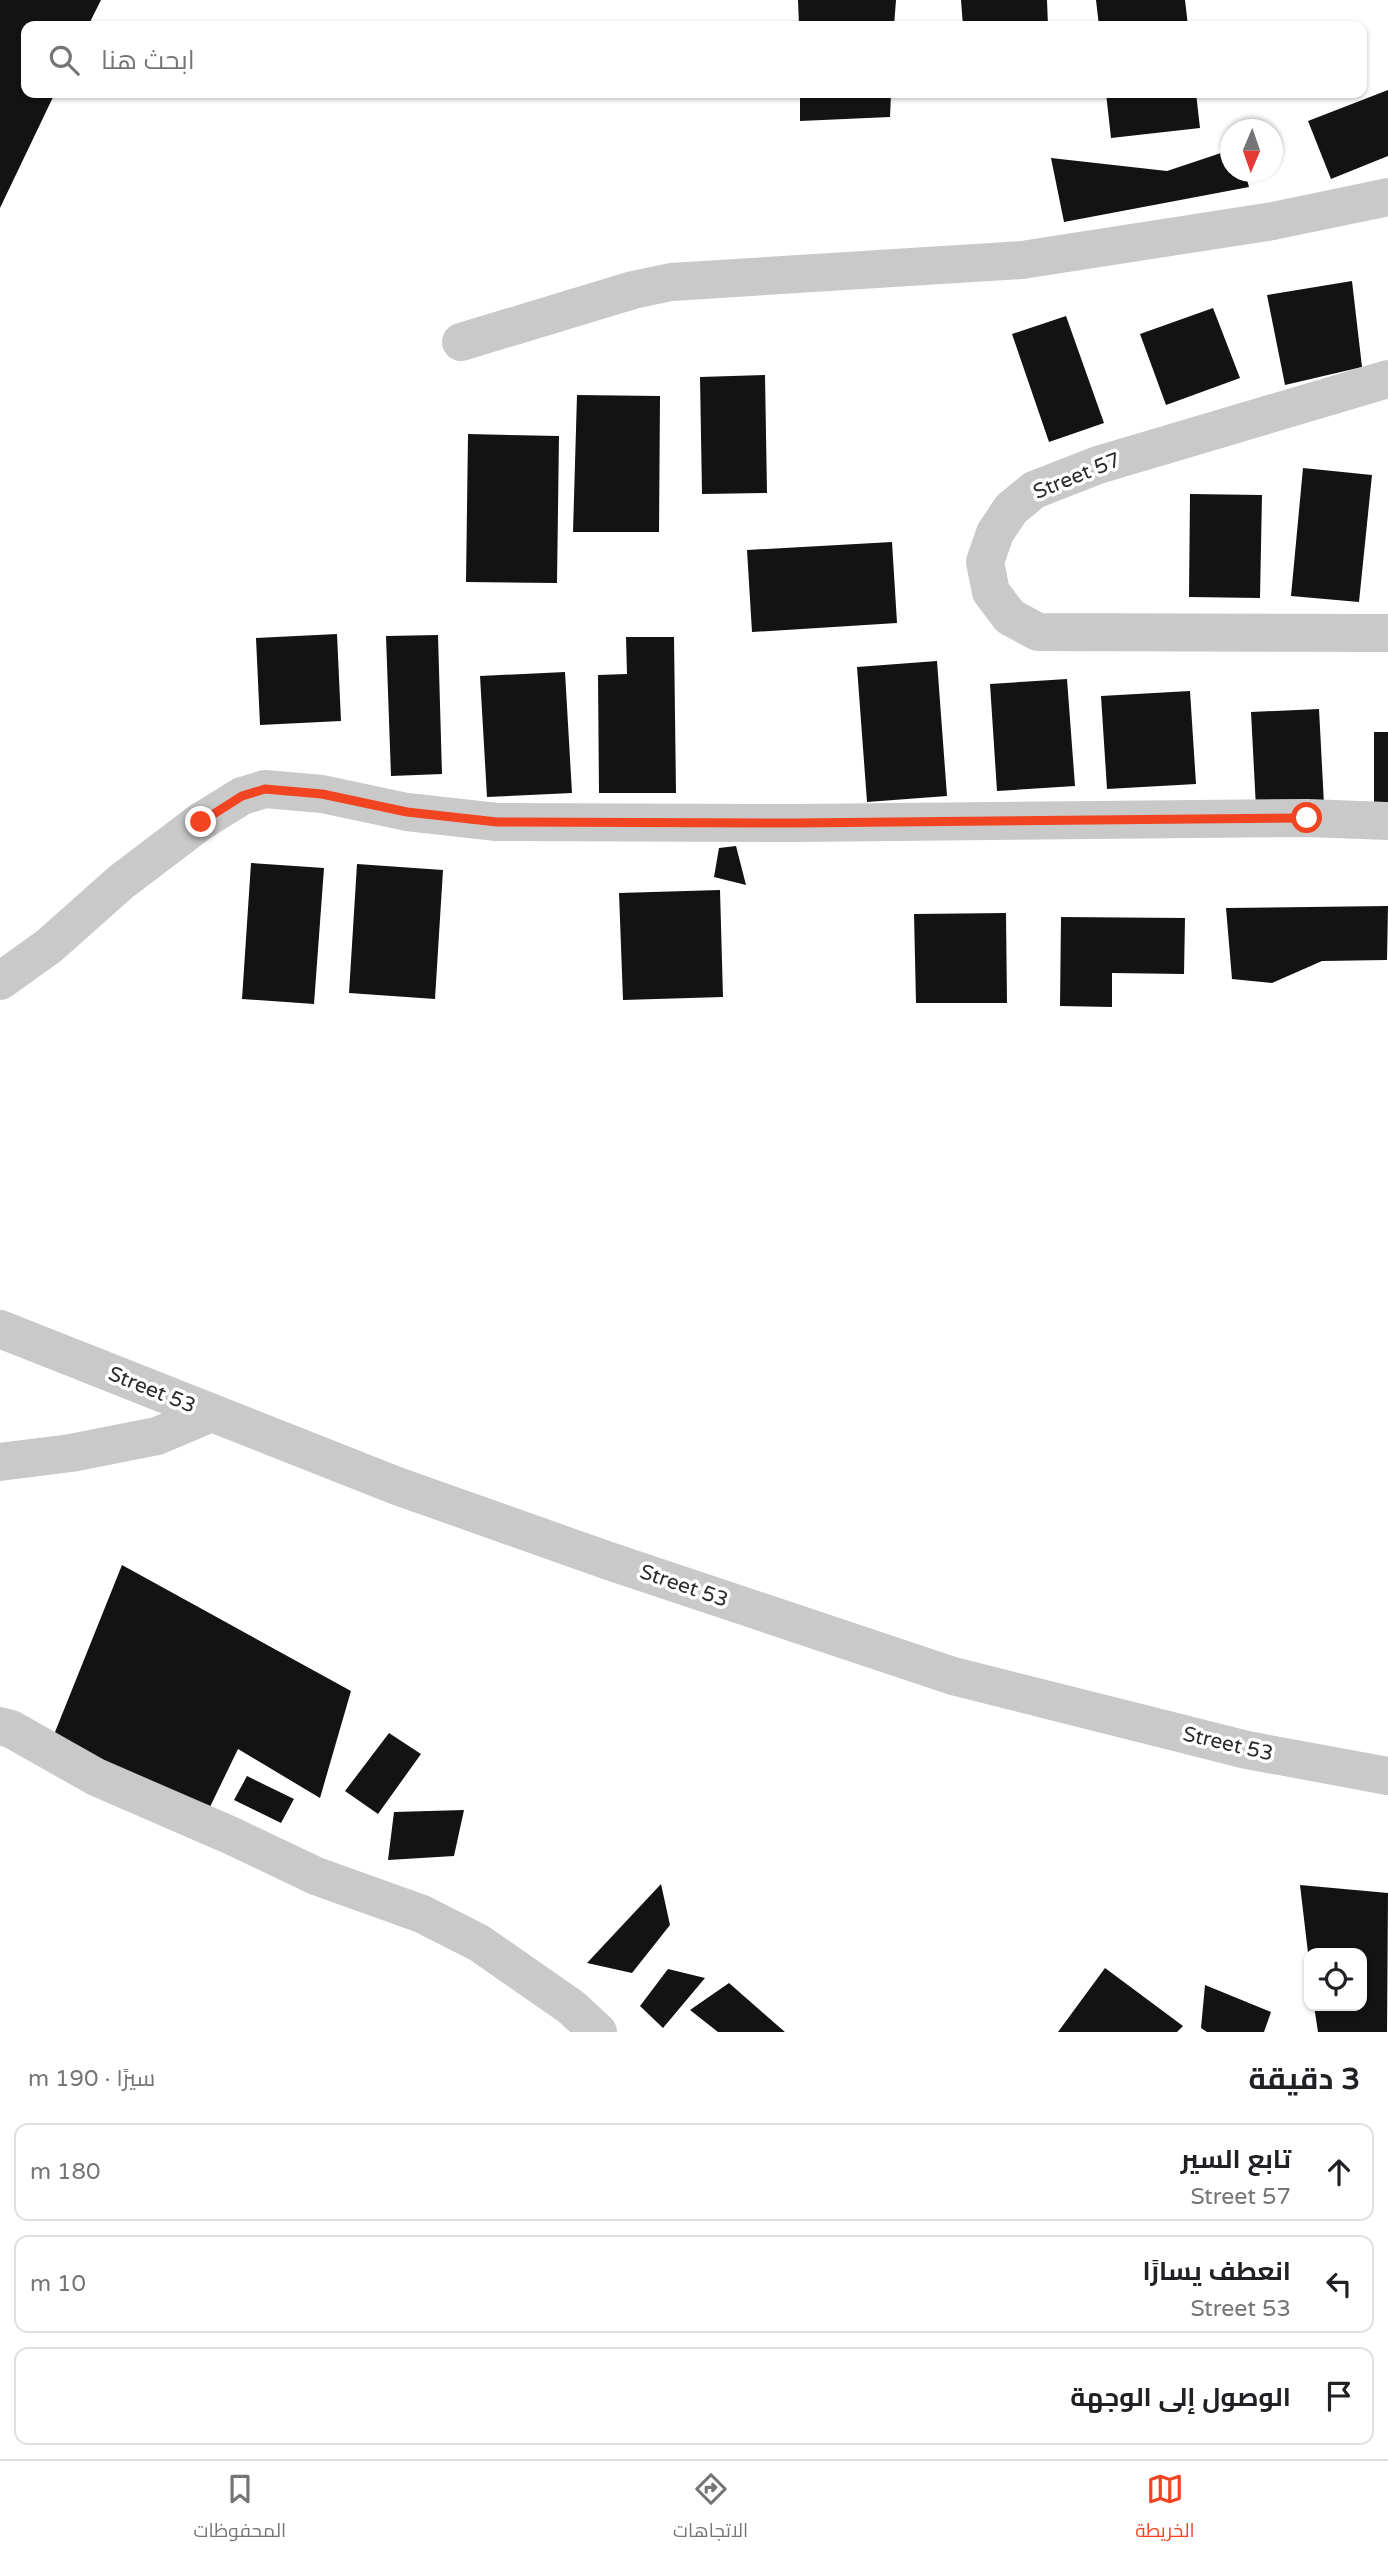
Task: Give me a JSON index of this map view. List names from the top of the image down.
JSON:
{
  "streets": {
    "street": ["Street 57", "Street 53"]
  },
  "north": "bottom",
  "page": {
    "search": "ابحث هنا",
    "heading": ["3 دقيقة", "سيرًا · 190 m"],
    "list": [
      ["تابع السير", "Street 57", "180 m"],
      ["انعطف يسارًا", "Street 53", "10 m"],
      "الوصول إلى الوجهة"
    ],
    "nav": ["الخريطة", "الاتجاهات", "المحفوظات"]
  }
}
